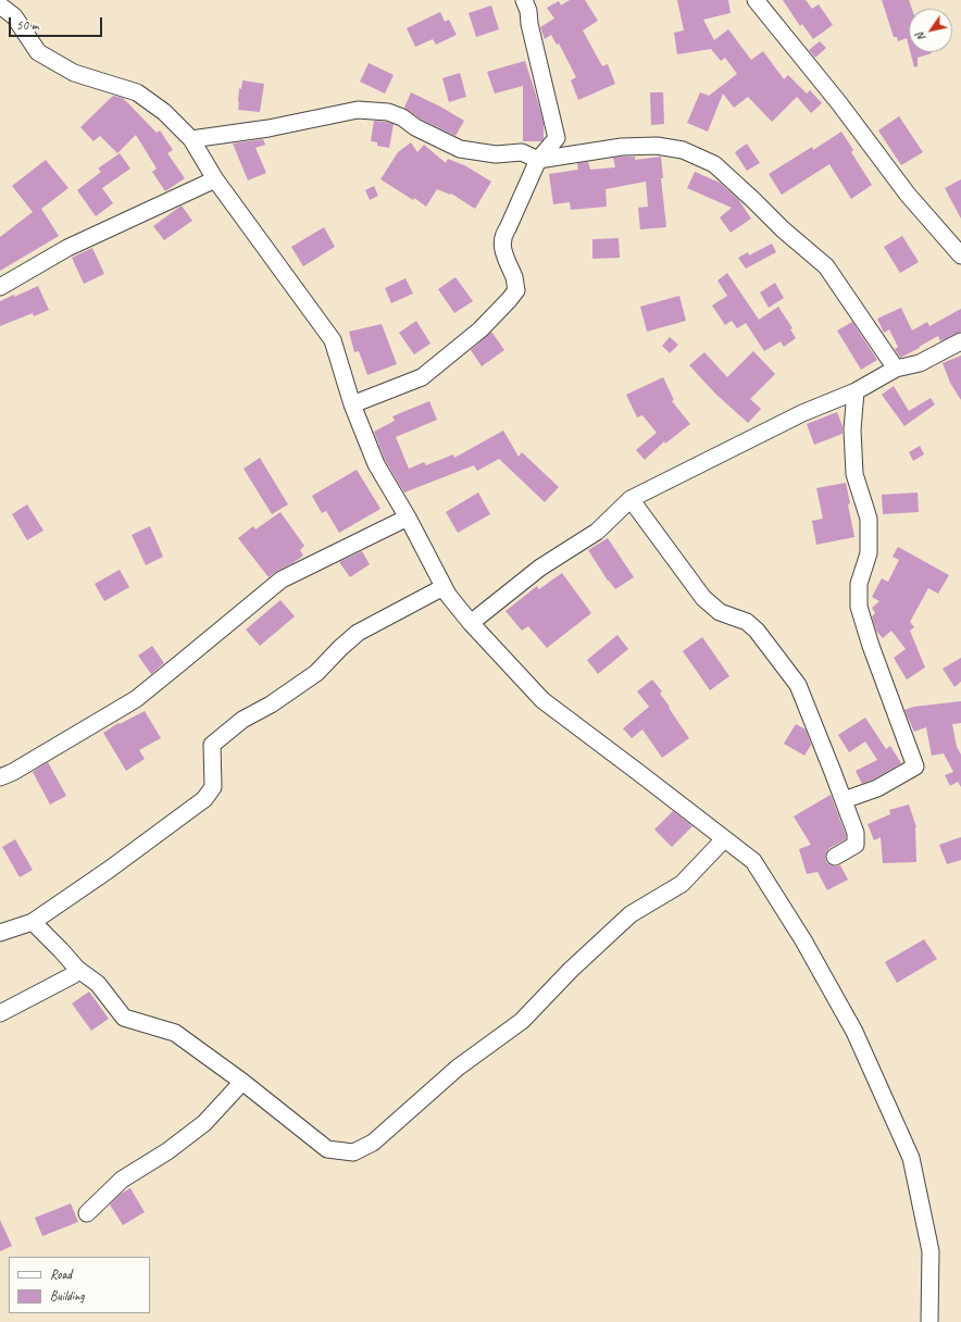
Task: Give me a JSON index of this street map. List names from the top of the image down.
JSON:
{
  "legend": ["Road", "Building"],
  "scale_bar": "50 m",
  "north": "bottom left"
}
